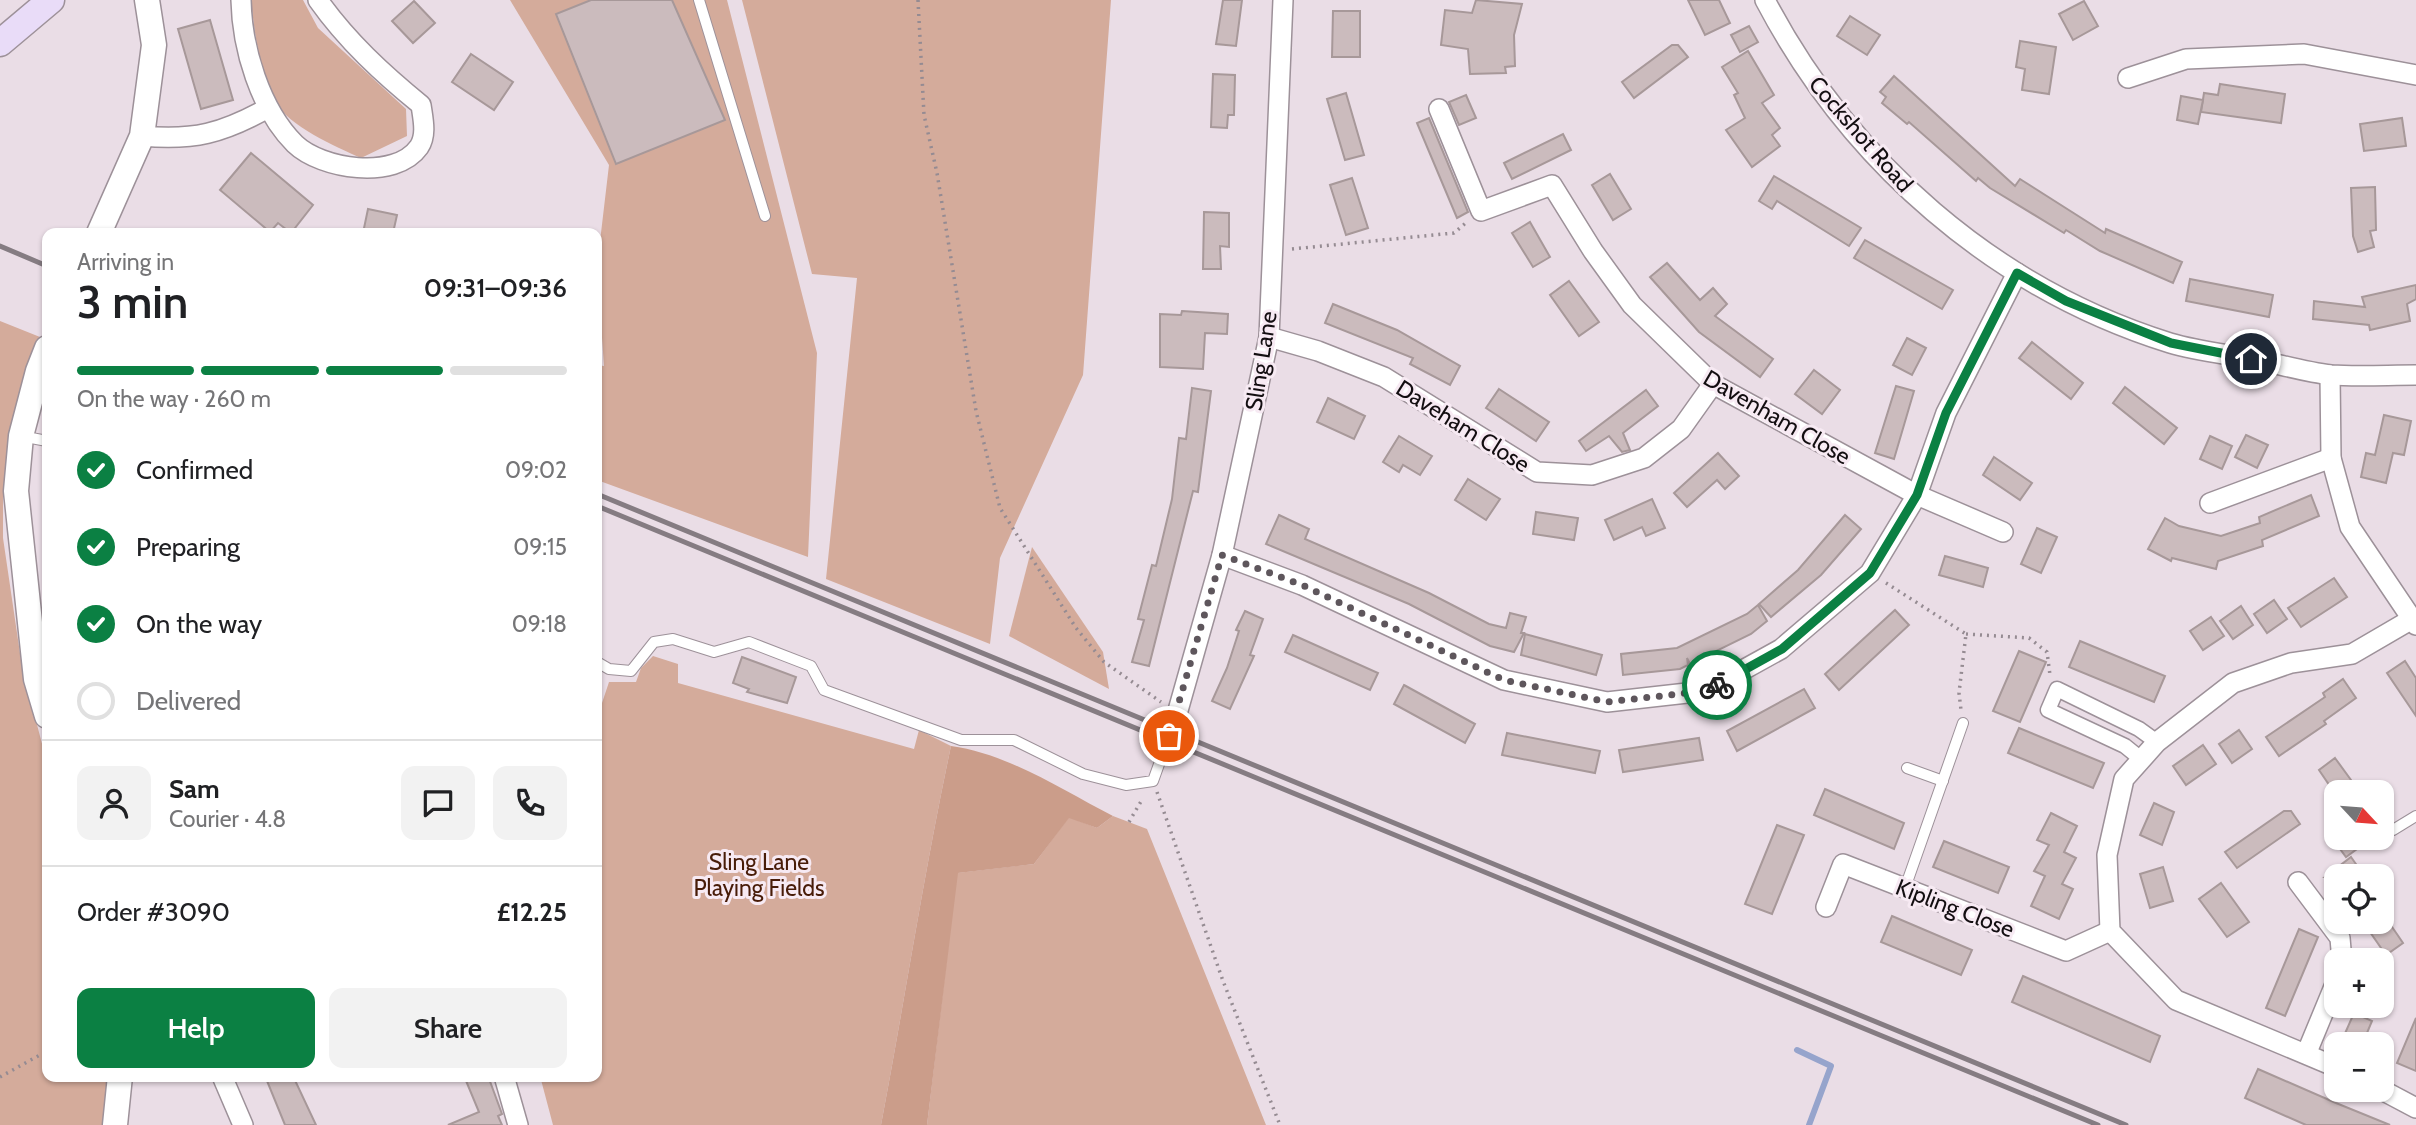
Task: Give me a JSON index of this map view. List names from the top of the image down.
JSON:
{
  "streets": {
    "street": [
      "Cockshot Road",
      "Sling Lane",
      "Davenham Close",
      "Daveham Close",
      "Kipling Close"
    ]
  },
  "crossings": [
    ["Sling Lane", "Daveham Close"],
    ["Davenham Close", "Daveham Close"]
  ],
  "parks": ["Sling Lane Playing Fields"],
  "north": "bottom right",
  "page": {
    "heading": ["3 min", "Arriving in", "09:31–09:36"],
    "panel": [
      "Sam",
      "Courier · 4.8",
      "Order #3090",
      "£12.25"
    ],
    "bar": "On the way · 260 m",
    "list": [
      ["Confirmed", "09:02"],
      ["Preparing", "09:15"],
      ["On the way", "09:18"],
      "Delivered"
    ],
    "map_buttons": ["+", "−"],
    "buttons": ["Help", "Share"]
  }
}
